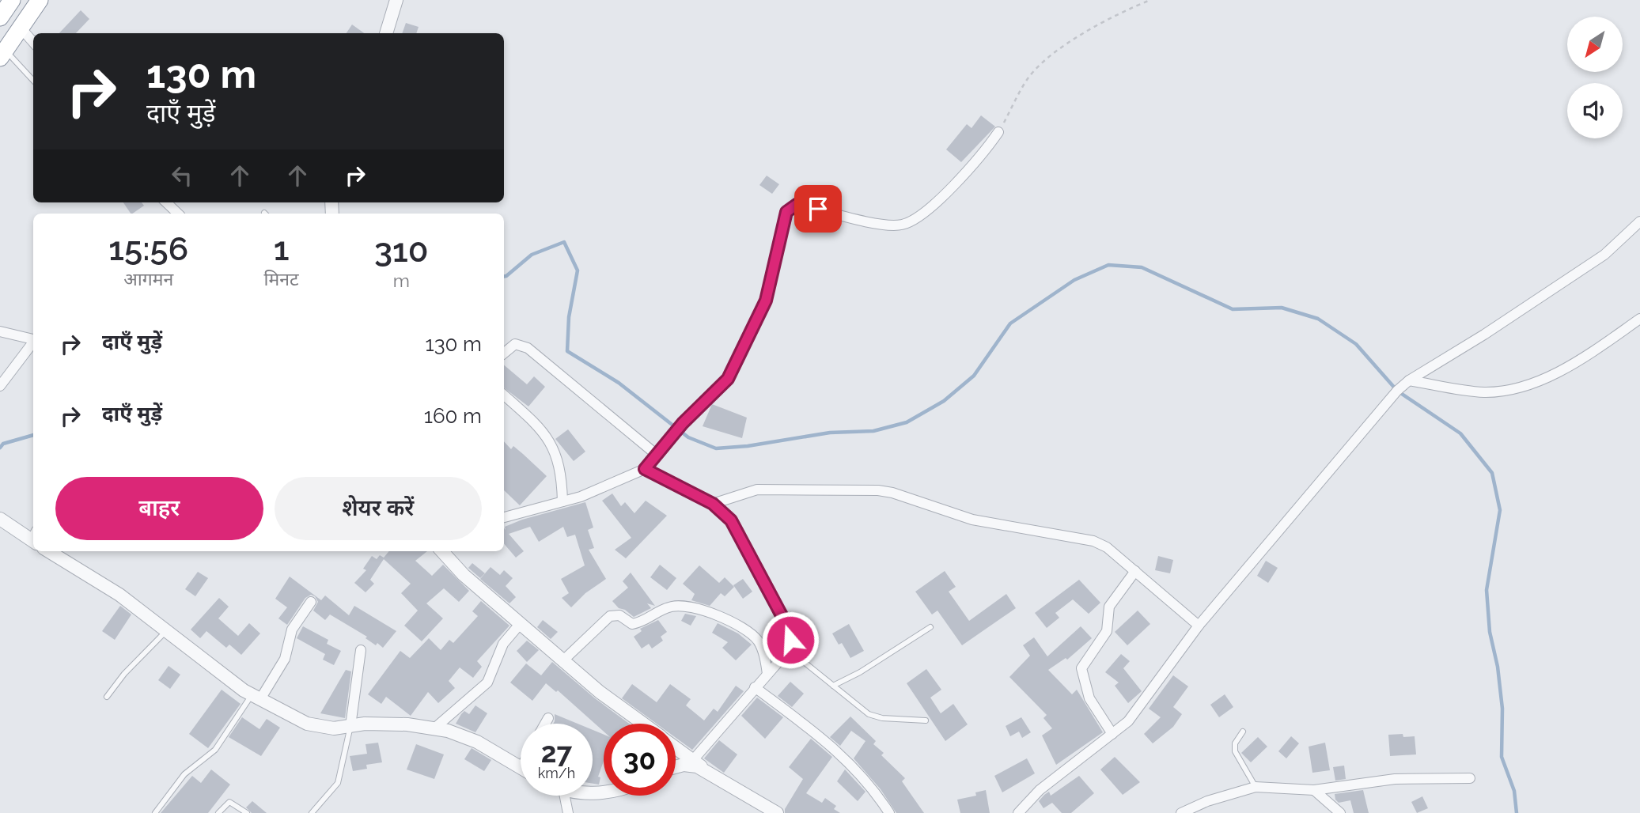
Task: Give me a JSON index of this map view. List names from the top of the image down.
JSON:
{
  "north": "bottom left",
  "page": {
    "turn": ["130 m", "दाएँ मुड़ें"],
    "eta": [
      "15:56",
      "आगमन",
      "1",
      "मिनट",
      "310",
      "m"
    ],
    "list": [
      {
        "name": "दाएँ मुड़ें",
        "value": "130 m"
      },
      {
        "name": "दाएँ मुड़ें",
        "value": "160 m"
      }
    ],
    "buttons": ["बाहर", "शेयर करें"],
    "speed": "27 km/h",
    "limit": "30"
  }
}
